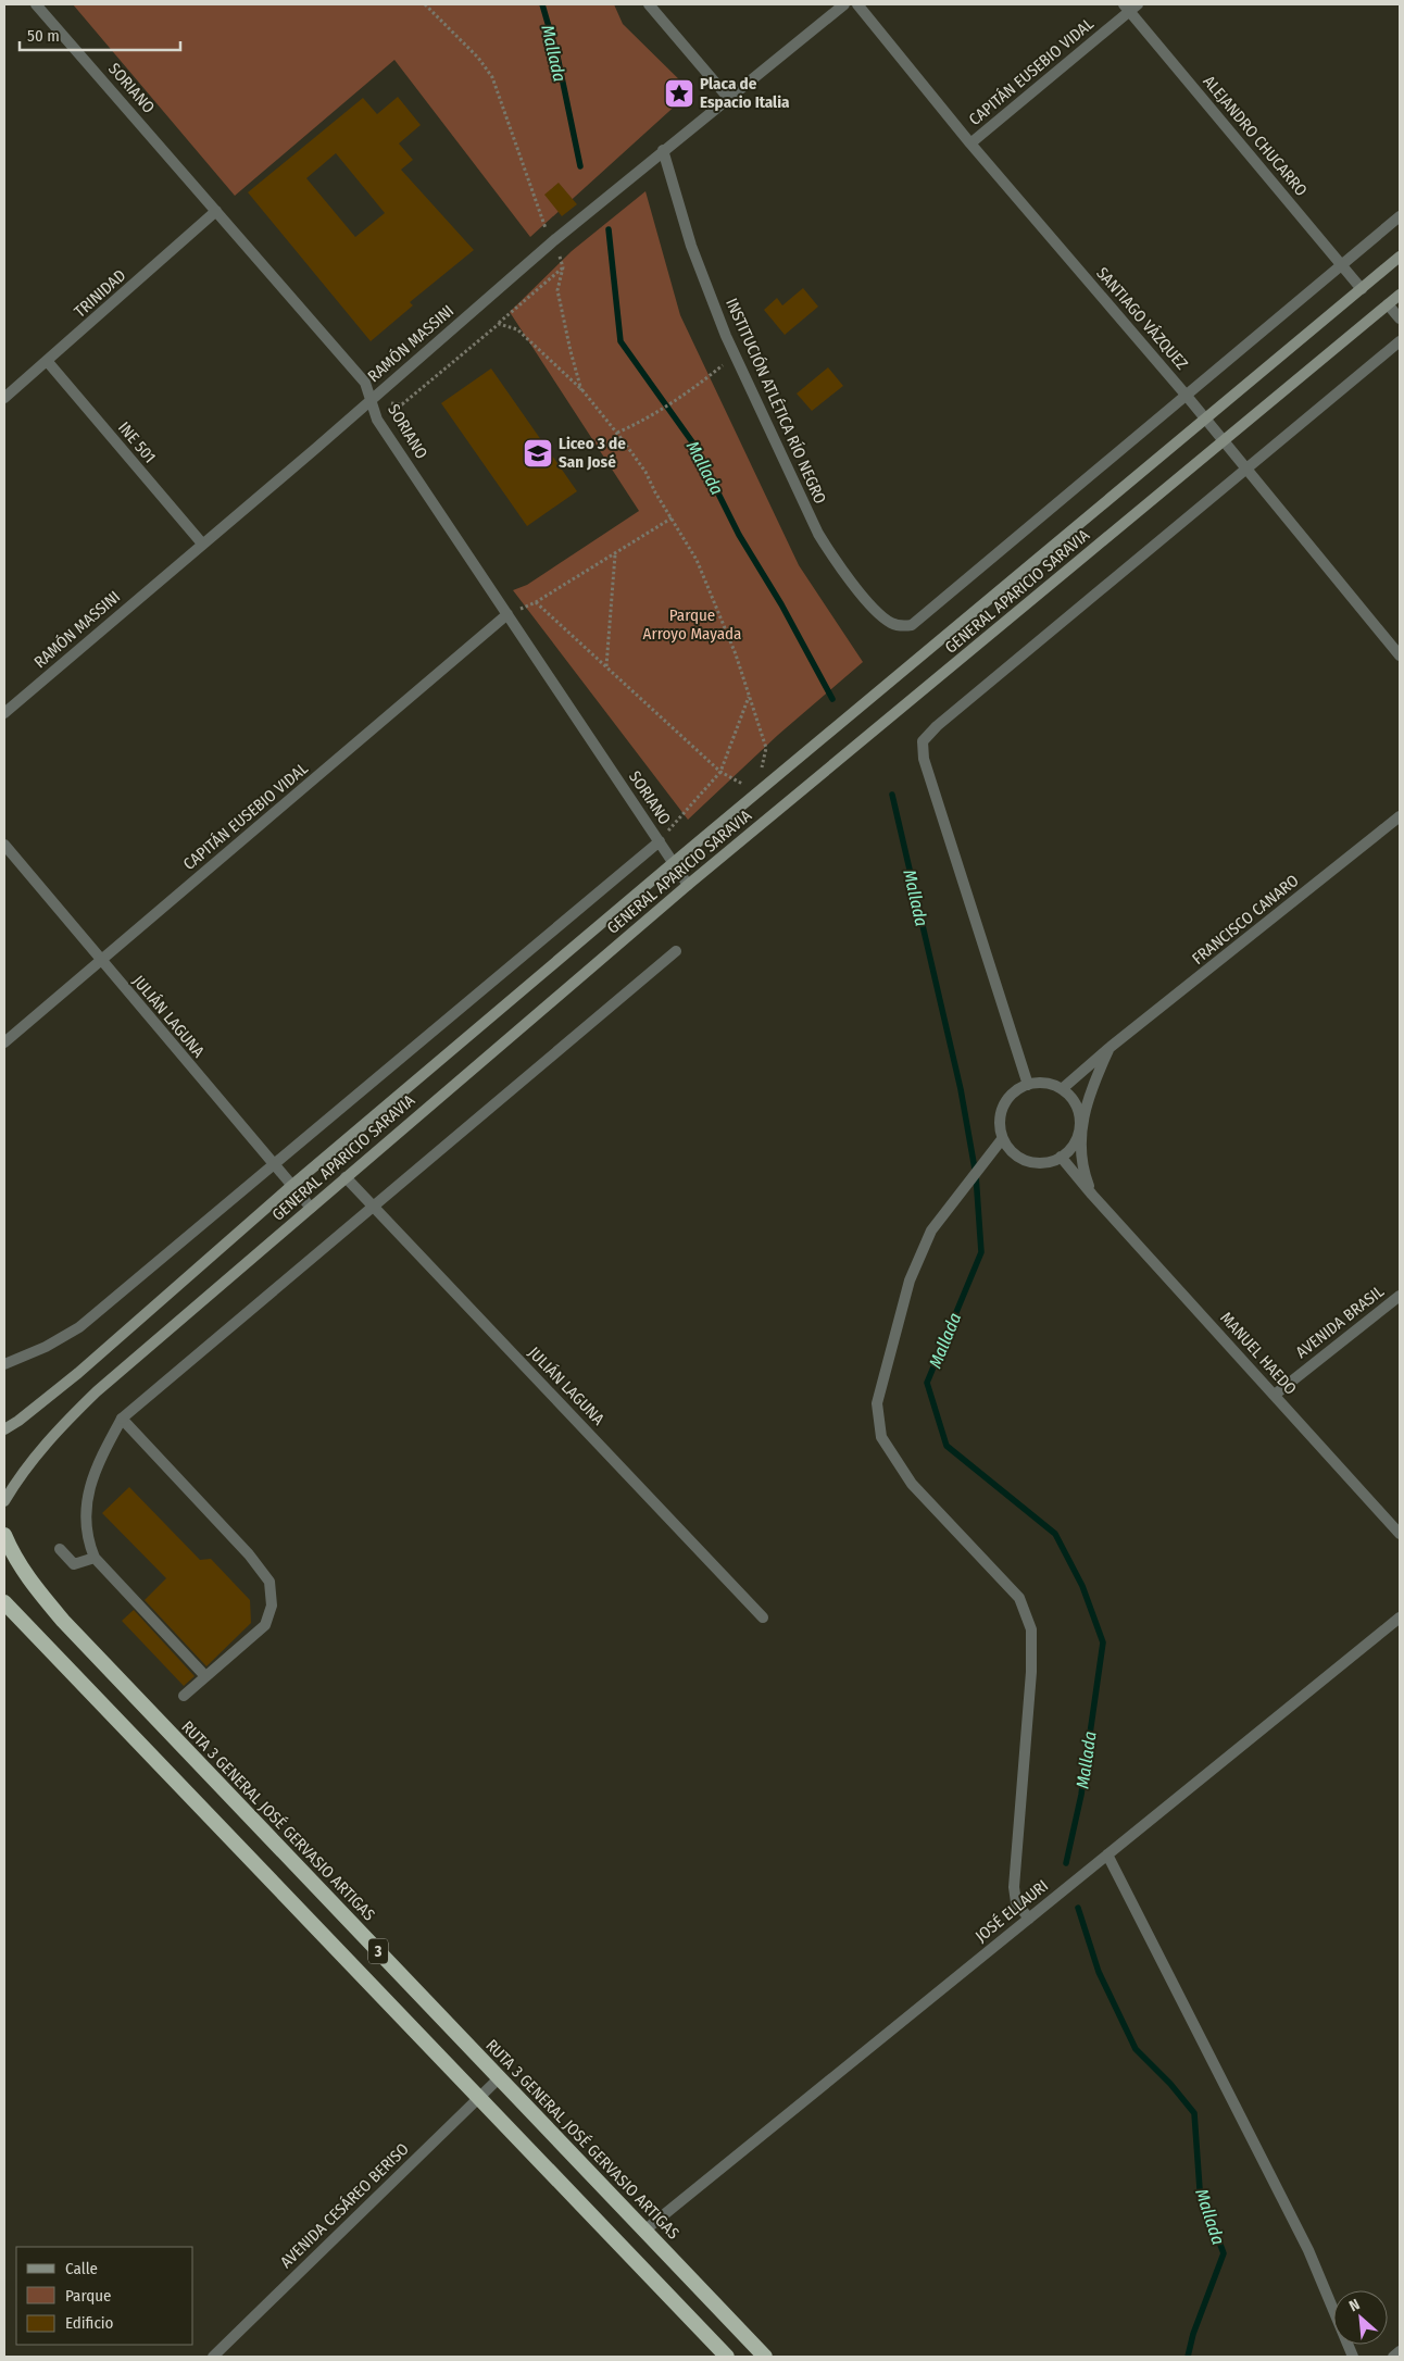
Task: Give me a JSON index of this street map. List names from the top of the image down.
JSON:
{
  "streets": {
    "highway": ["RUTA 3 GENERAL JOSÉ GERVASIO ARTIGAS", "3"],
    "main road": ["GENERAL APARICIO SARAVIA"],
    "street": [
      "CAPITÁN EUSEBIO VIDAL",
      "SORIANO",
      "ALEJANDRO CHUCARRO",
      "TRINIDAD",
      "SANTIAGO VÁZQUEZ",
      "RAMÓN MASSINI",
      "INSTITUCIÓN ATLÉTICA RÍO NEGRO",
      "INE 501",
      "FRANCISCO CANARO",
      "JULIÁN LAGUNA",
      "AVENIDA BRASIL",
      "MANUEL HAEDO",
      "JOSÉ ELLAURI",
      "AVENIDA CESÁREO BERISO"
    ]
  },
  "crossings": [
    ["CAPITÁN EUSEBIO VIDAL", "SORIANO"],
    ["CAPITÁN EUSEBIO VIDAL", "ALEJANDRO CHUCARRO"],
    ["CAPITÁN EUSEBIO VIDAL", "SANTIAGO VÁZQUEZ"],
    ["CAPITÁN EUSEBIO VIDAL", "JULIÁN LAGUNA"],
    ["SORIANO", "TRINIDAD"],
    ["SORIANO", "RAMÓN MASSINI"],
    ["SORIANO", "GENERAL APARICIO SARAVIA"],
    ["ALEJANDRO CHUCARRO", "GENERAL APARICIO SARAVIA"],
    ["TRINIDAD", "INE 501"],
    ["SANTIAGO VÁZQUEZ", "INSTITUCIÓN ATLÉTICA RÍO NEGRO"],
    ["SANTIAGO VÁZQUEZ", "GENERAL APARICIO SARAVIA"],
    ["RAMÓN MASSINI", "INSTITUCIÓN ATLÉTICA RÍO NEGRO"],
    ["RAMÓN MASSINI", "INE 501"],
    ["GENERAL APARICIO SARAVIA", "JULIÁN LAGUNA"],
    ["FRANCISCO CANARO", "MANUEL HAEDO"],
    ["AVENIDA BRASIL", "MANUEL HAEDO"],
    ["RUTA 3 GENERAL JOSÉ GERVASIO ARTIGAS", "JOSÉ ELLAURI"],
    ["RUTA 3 GENERAL JOSÉ GERVASIO ARTIGAS", "AVENIDA CESÁREO BERISO"],
    ["3", "AVENIDA CESÁREO BERISO"]
  ],
  "water": ["Mallada"],
  "parks": ["Parque Arroyo Mayada"],
  "places": {
    "place": ["Placa de Espacio Italia"],
    "school or university": ["Liceo 3 de San José"]
  },
  "legend": ["Calle", "Parque", "Edificio"],
  "scale_bar": "50 m",
  "north": "top left"
}
